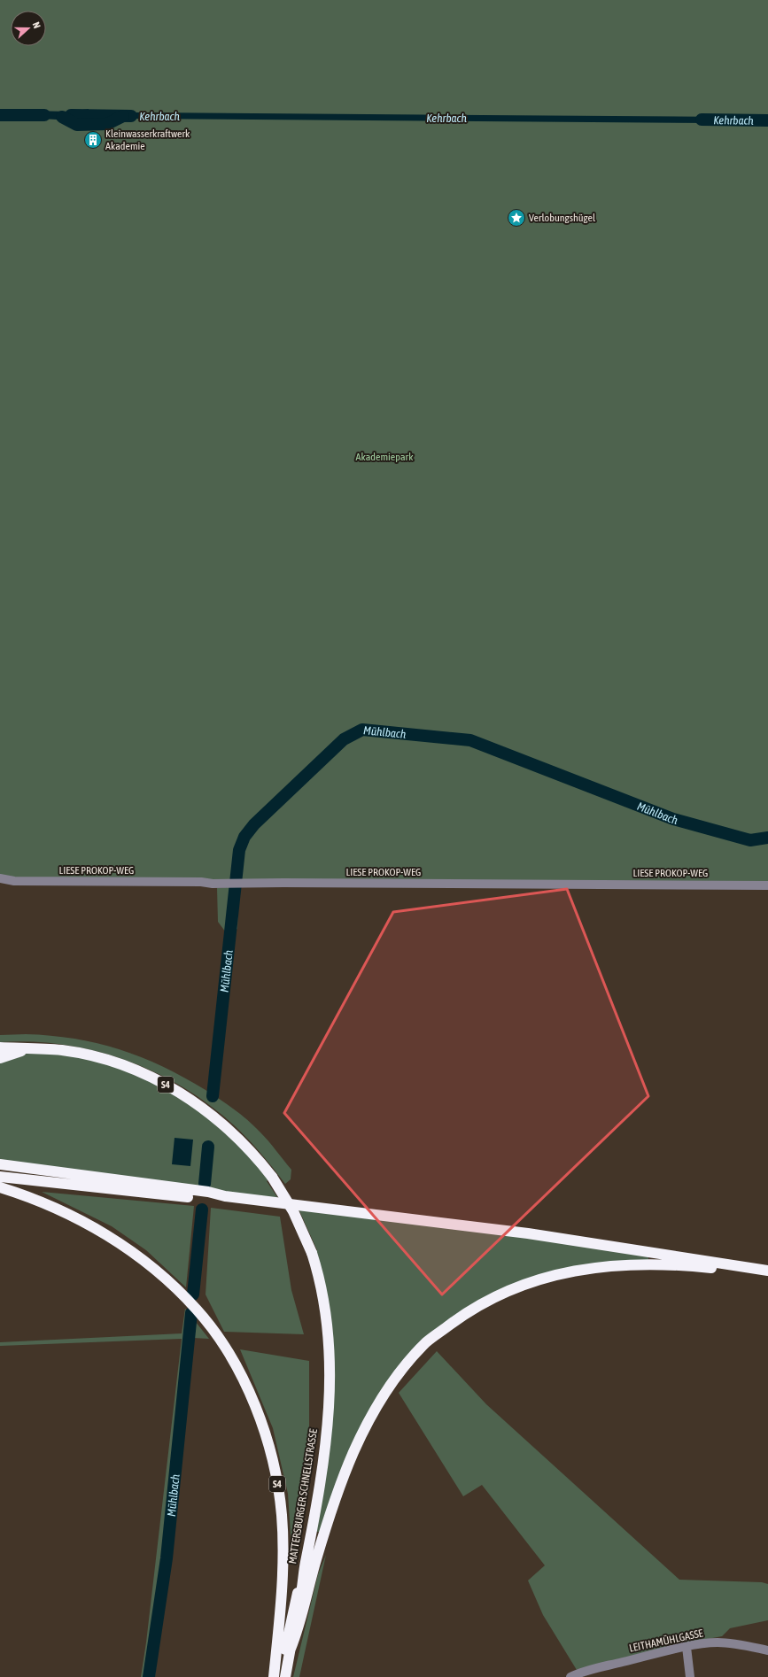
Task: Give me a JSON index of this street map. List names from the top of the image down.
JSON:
{
  "streets": {
    "highway": ["S4", "MATTERSBURGER SCHNELLSTRASSE"],
    "street": ["LIESE PROKOP-WEG", "LEITHAMÜHLGASSE"]
  },
  "water": ["Kehrbach", "Mühlbach"],
  "parks": ["Akademiepark"],
  "places": {
    "building": ["Kleinwasserkraftwerk Akademie"],
    "place": ["Verlobungshügel"]
  },
  "north": "right"
}
